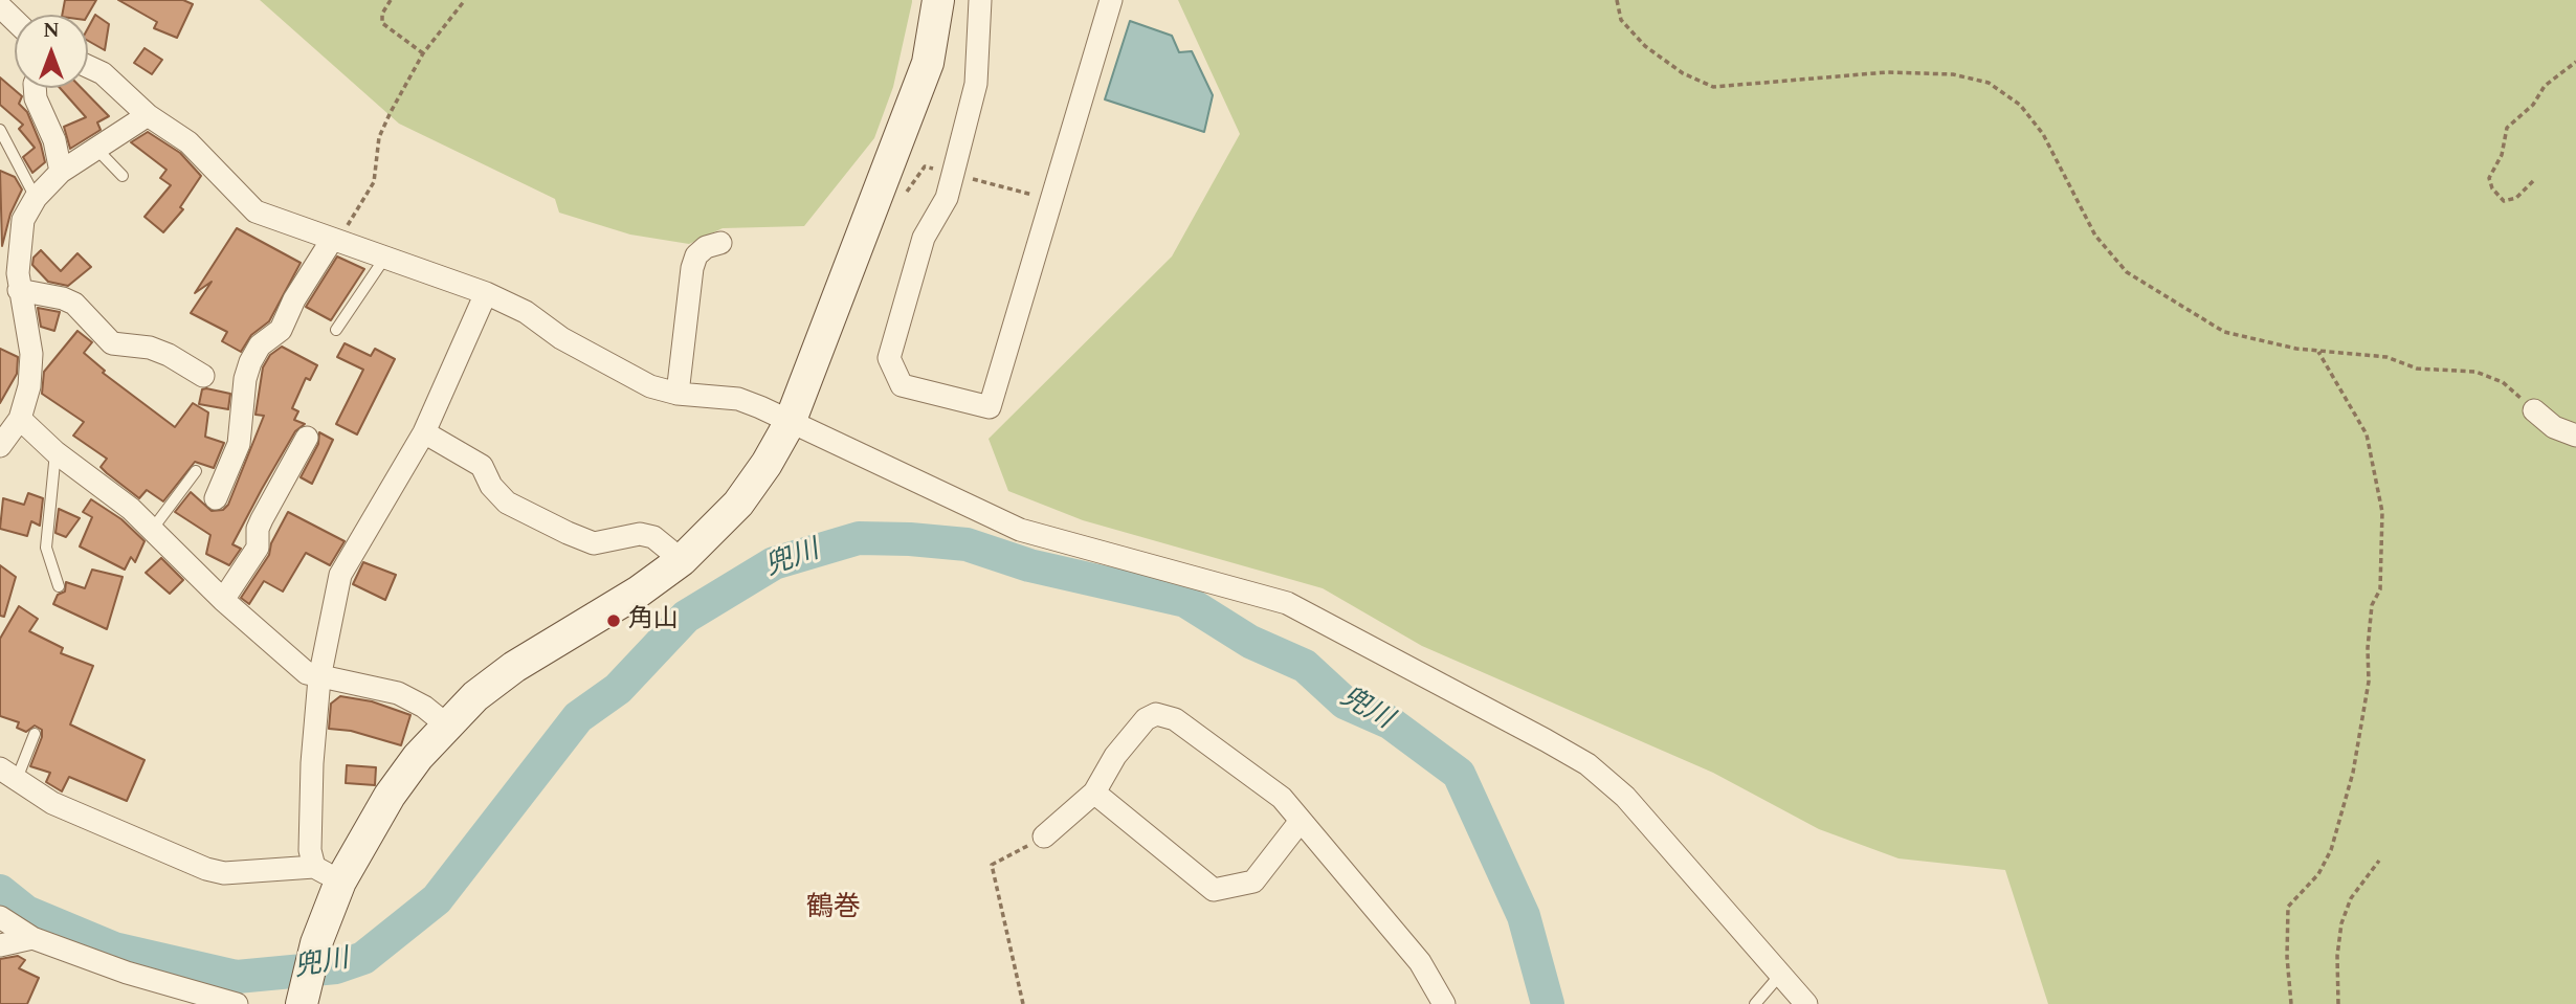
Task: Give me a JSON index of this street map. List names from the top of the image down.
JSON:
{
  "districts": ["鶴巻"],
  "water": ["兜川"],
  "places": ["角山"],
  "north": "top"
}
